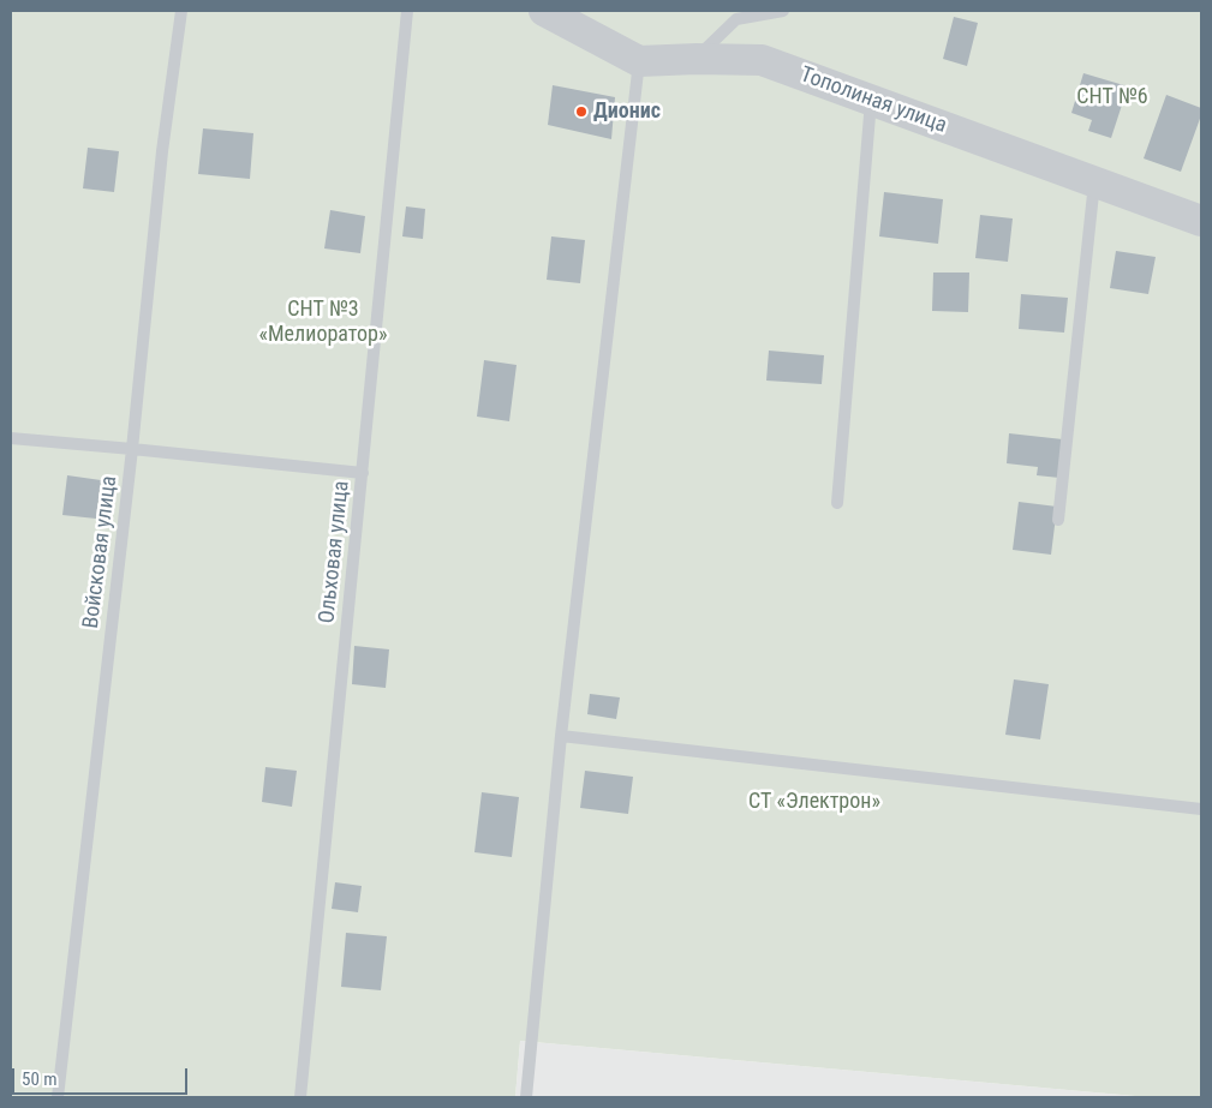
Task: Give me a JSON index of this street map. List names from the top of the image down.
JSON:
{
  "streets": {
    "street": ["Тополиная улица"],
    "lane": ["Войсковая улица", "Ольховая улица"]
  },
  "parks": ["СНТ №6", "СНТ №3 «Мелиоратор»", "СТ «Электрон»"],
  "places": ["Дионис"],
  "scale_bar": "50 m"
}
